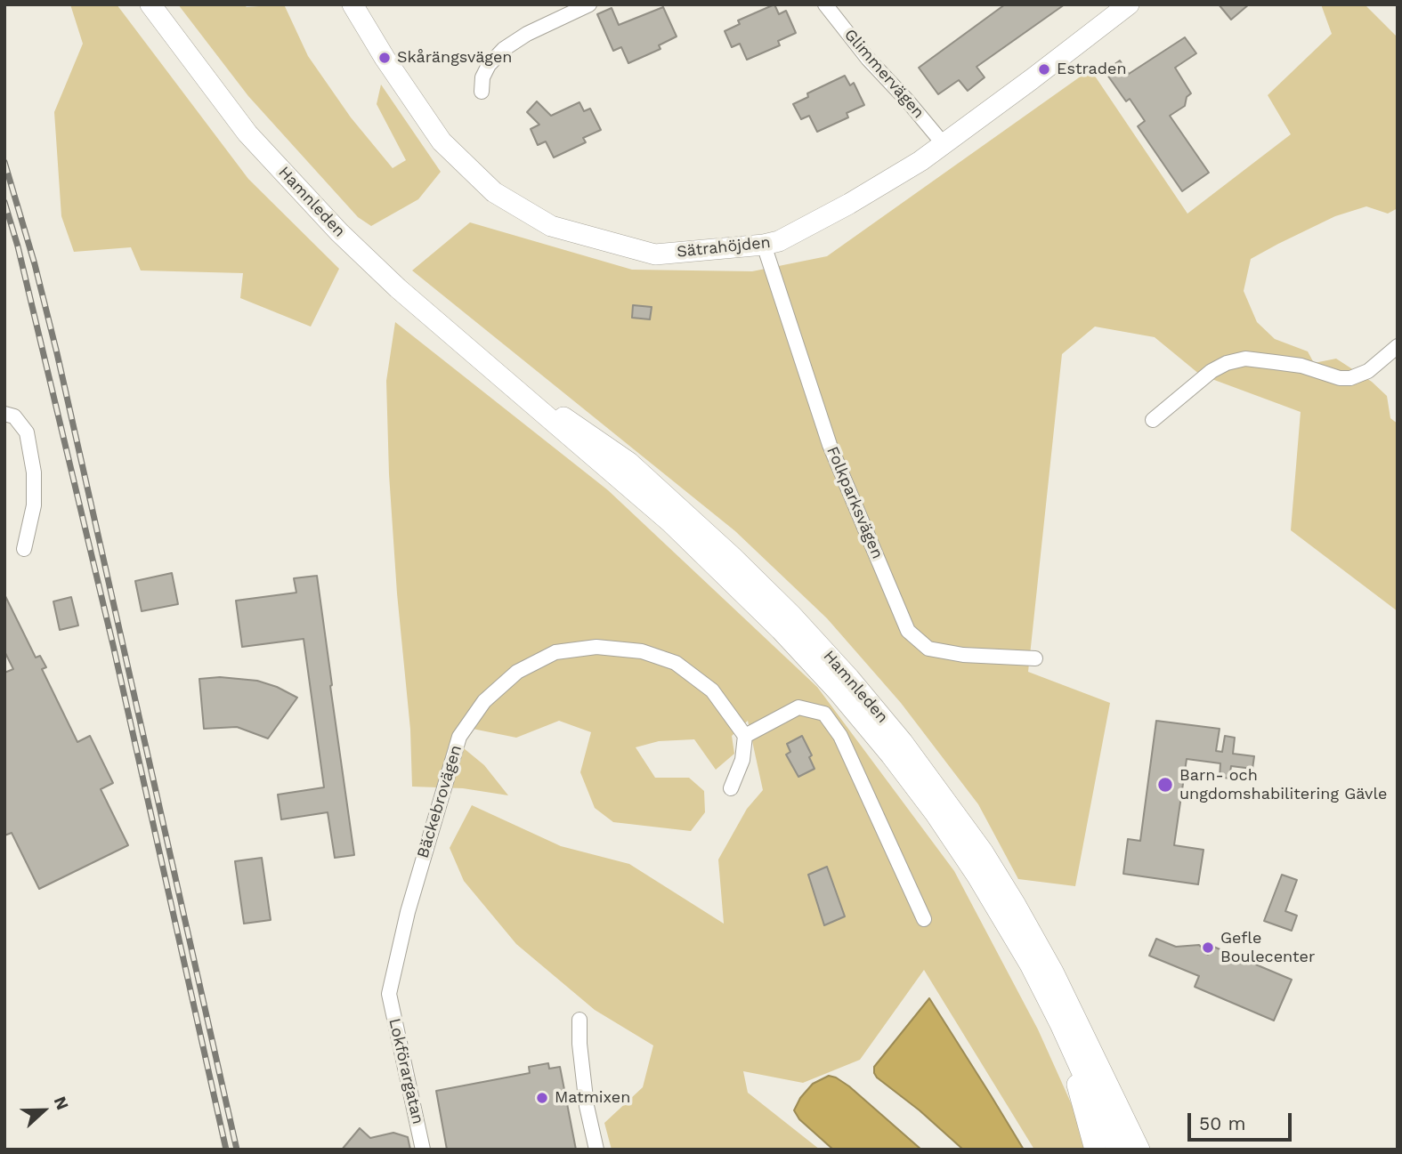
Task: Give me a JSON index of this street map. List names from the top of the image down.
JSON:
{
  "streets": {
    "main road": ["Hamnleden", "Sätrahöjden"],
    "street": [
      "Glimmervägen",
      "Folkparksvägen",
      "Bäckebrovägen",
      "Lokförargatan"
    ]
  },
  "crossings": [
    ["Glimmervägen", "Sätrahöjden"],
    ["Sätrahöjden", "Folkparksvägen"],
    ["Bäckebrovägen", "Lokförargatan"]
  ],
  "places": [
    "Skårängsvägen",
    "Estraden",
    "Barn- och ungdomshabilitering Gävle",
    "Gefle Boulecenter",
    "Matmixen"
  ],
  "scale_bar": "50 m",
  "north": "right"
}
